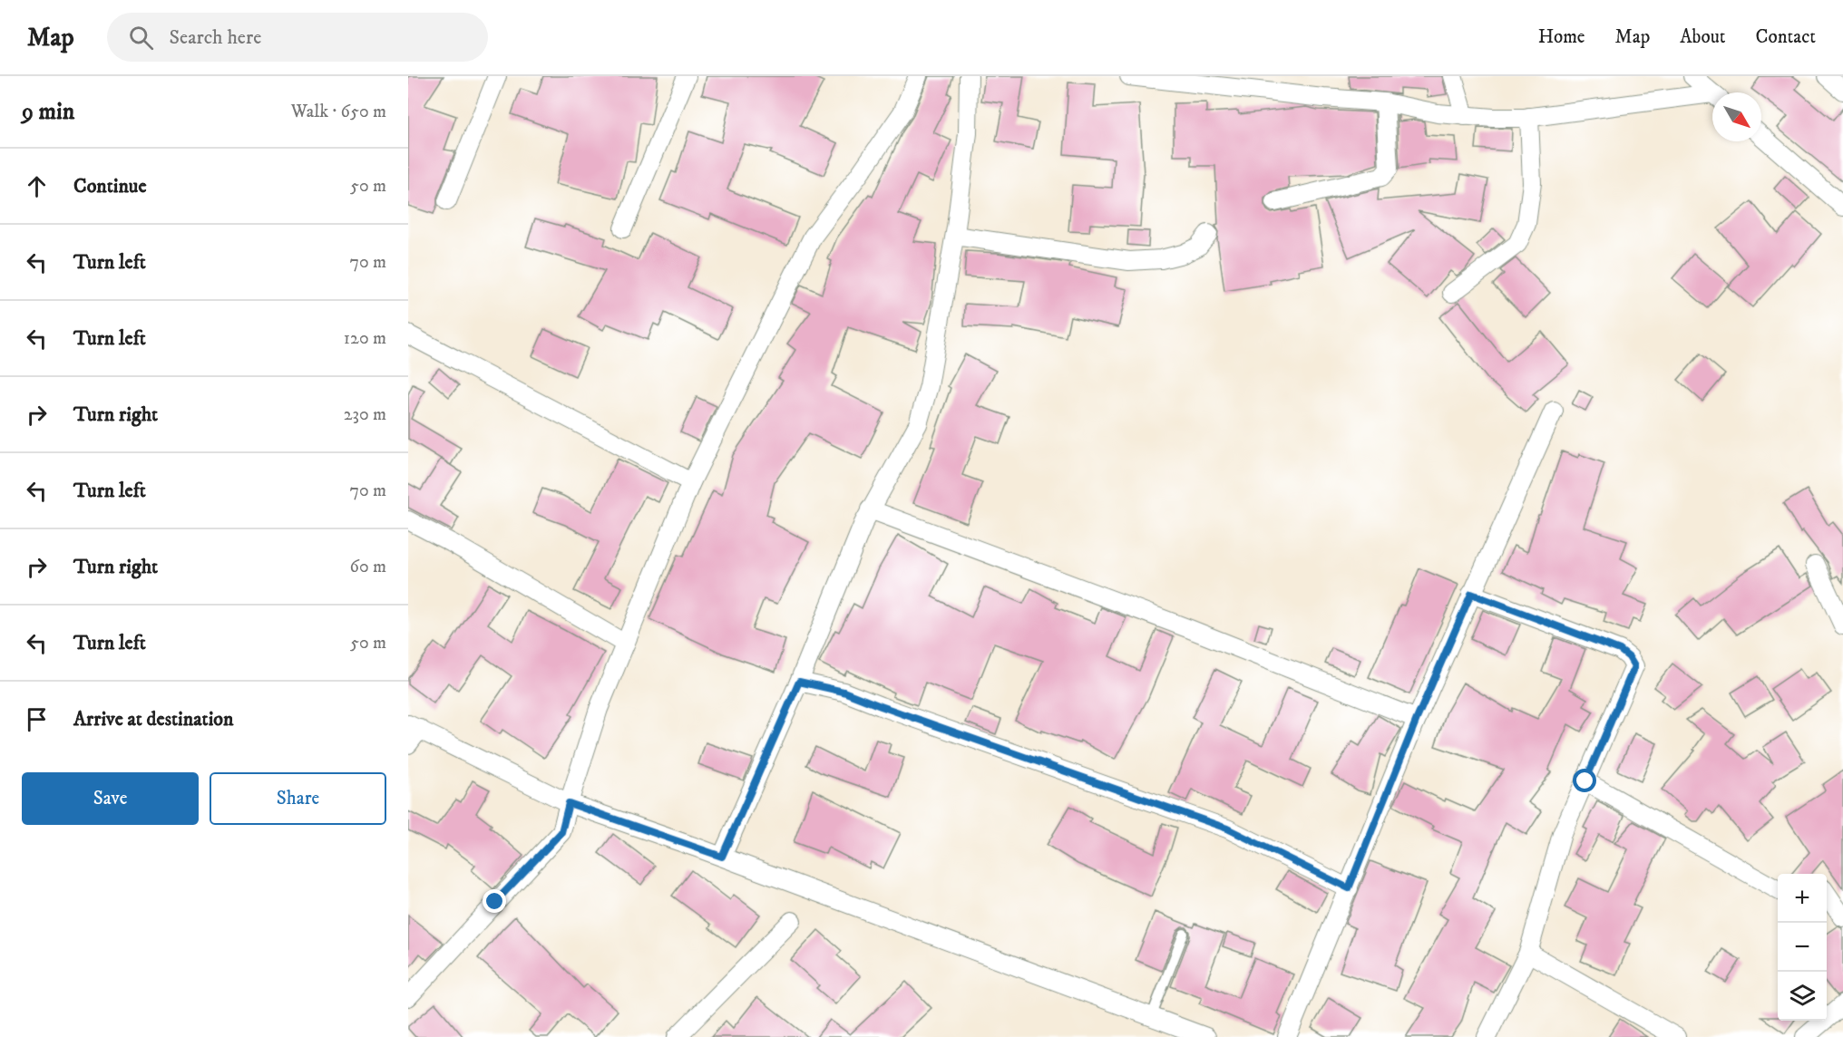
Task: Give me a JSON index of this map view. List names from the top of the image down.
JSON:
{
  "north": "bottom right",
  "page": {
    "header": "Map",
    "search": "Search here",
    "nav": [
      "Home",
      "Map",
      "About",
      "Contact"
    ],
    "heading": ["9 min", "Walk · 650 m"],
    "list": [
      ["Continue", "50 m"],
      ["Turn left", "70 m"],
      ["Turn left", "120 m"],
      ["Turn right", "230 m"],
      ["Turn left", "70 m"],
      ["Turn right", "60 m"],
      ["Turn left", "50 m"],
      "Arrive at destination"
    ],
    "buttons": ["Save", "Share"],
    "map_buttons": ["+", "−"]
  }
}
